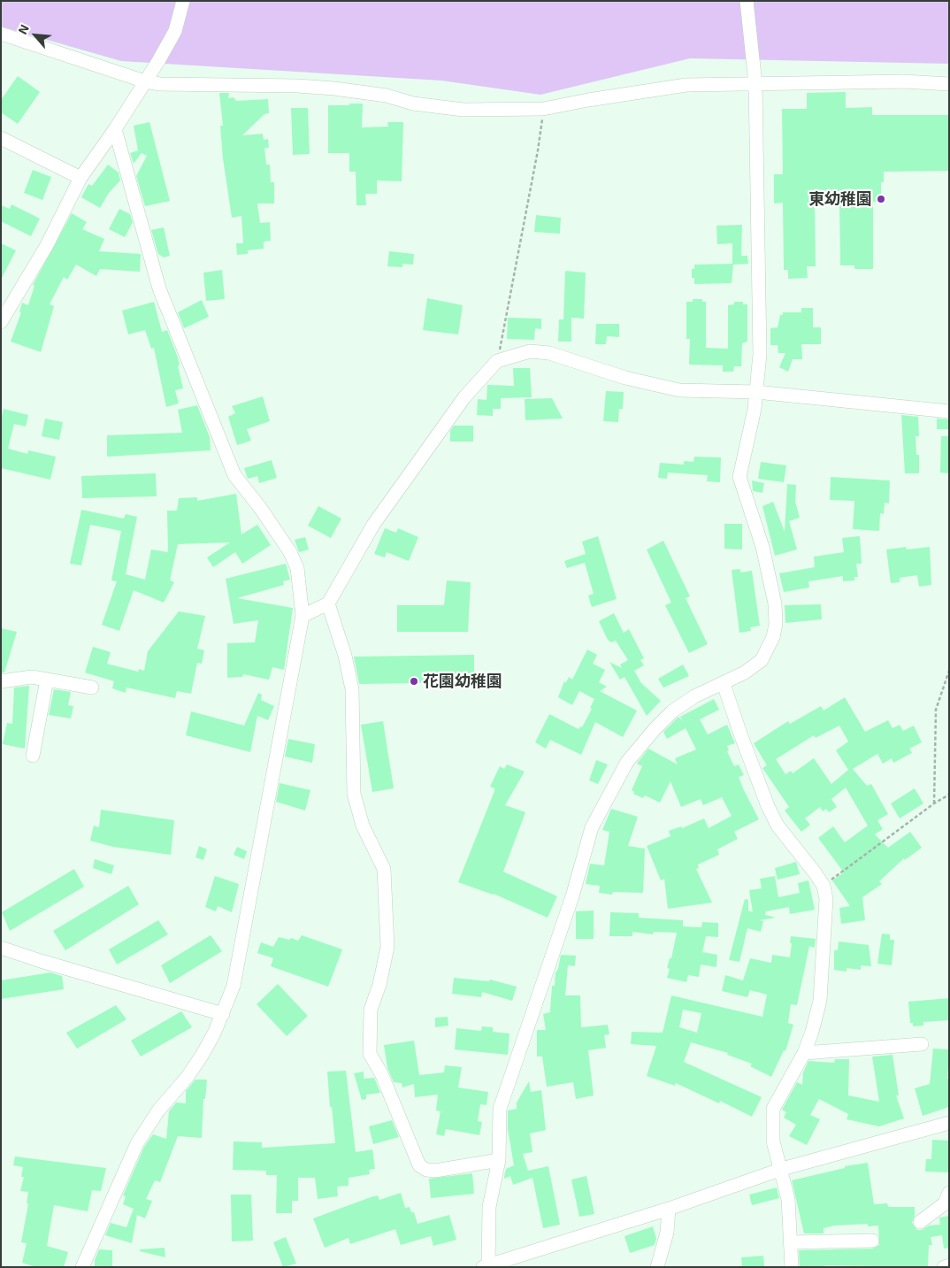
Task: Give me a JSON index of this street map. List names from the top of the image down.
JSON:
{
  "places": ["東幼稚園", "花園幼稚園"],
  "north": "top left"
}
